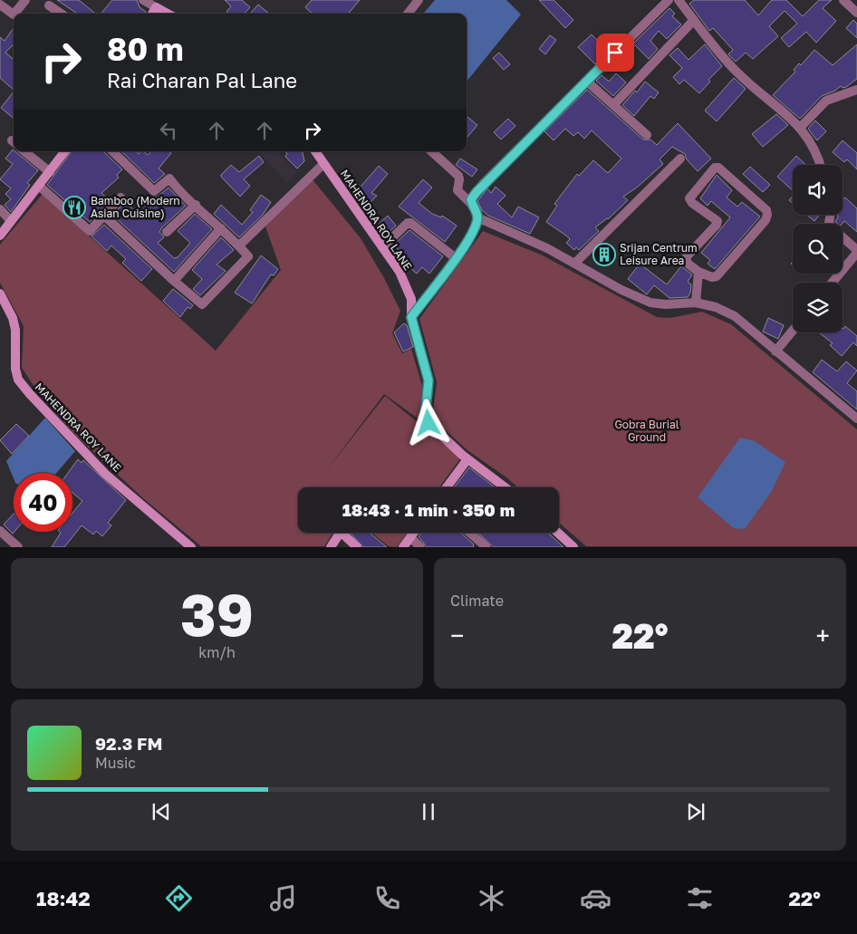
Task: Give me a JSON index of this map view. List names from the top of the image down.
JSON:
{
  "streets": {
    "street": ["MAHENDRA ROY LANE"]
  },
  "parks": ["Gobra Burial Ground"],
  "places": {
    "restaurant": ["Bamboo (Modern Asian Cuisine)"],
    "building": ["Srijan Centrum Leisure Area"]
  },
  "page": {
    "turn": ["80 m", "Rai Charan Pal Lane"],
    "limit": "40",
    "trip": "18:43 · 1 min · 350 m",
    "tile": [
      ["39", "km/h"],
      "Climate"
    ],
    "heat": ["−", "22°", "+"],
    "song": ["92.3 FM", "Music"],
    "tabs": ["18:42", "22°"]
  }
}
